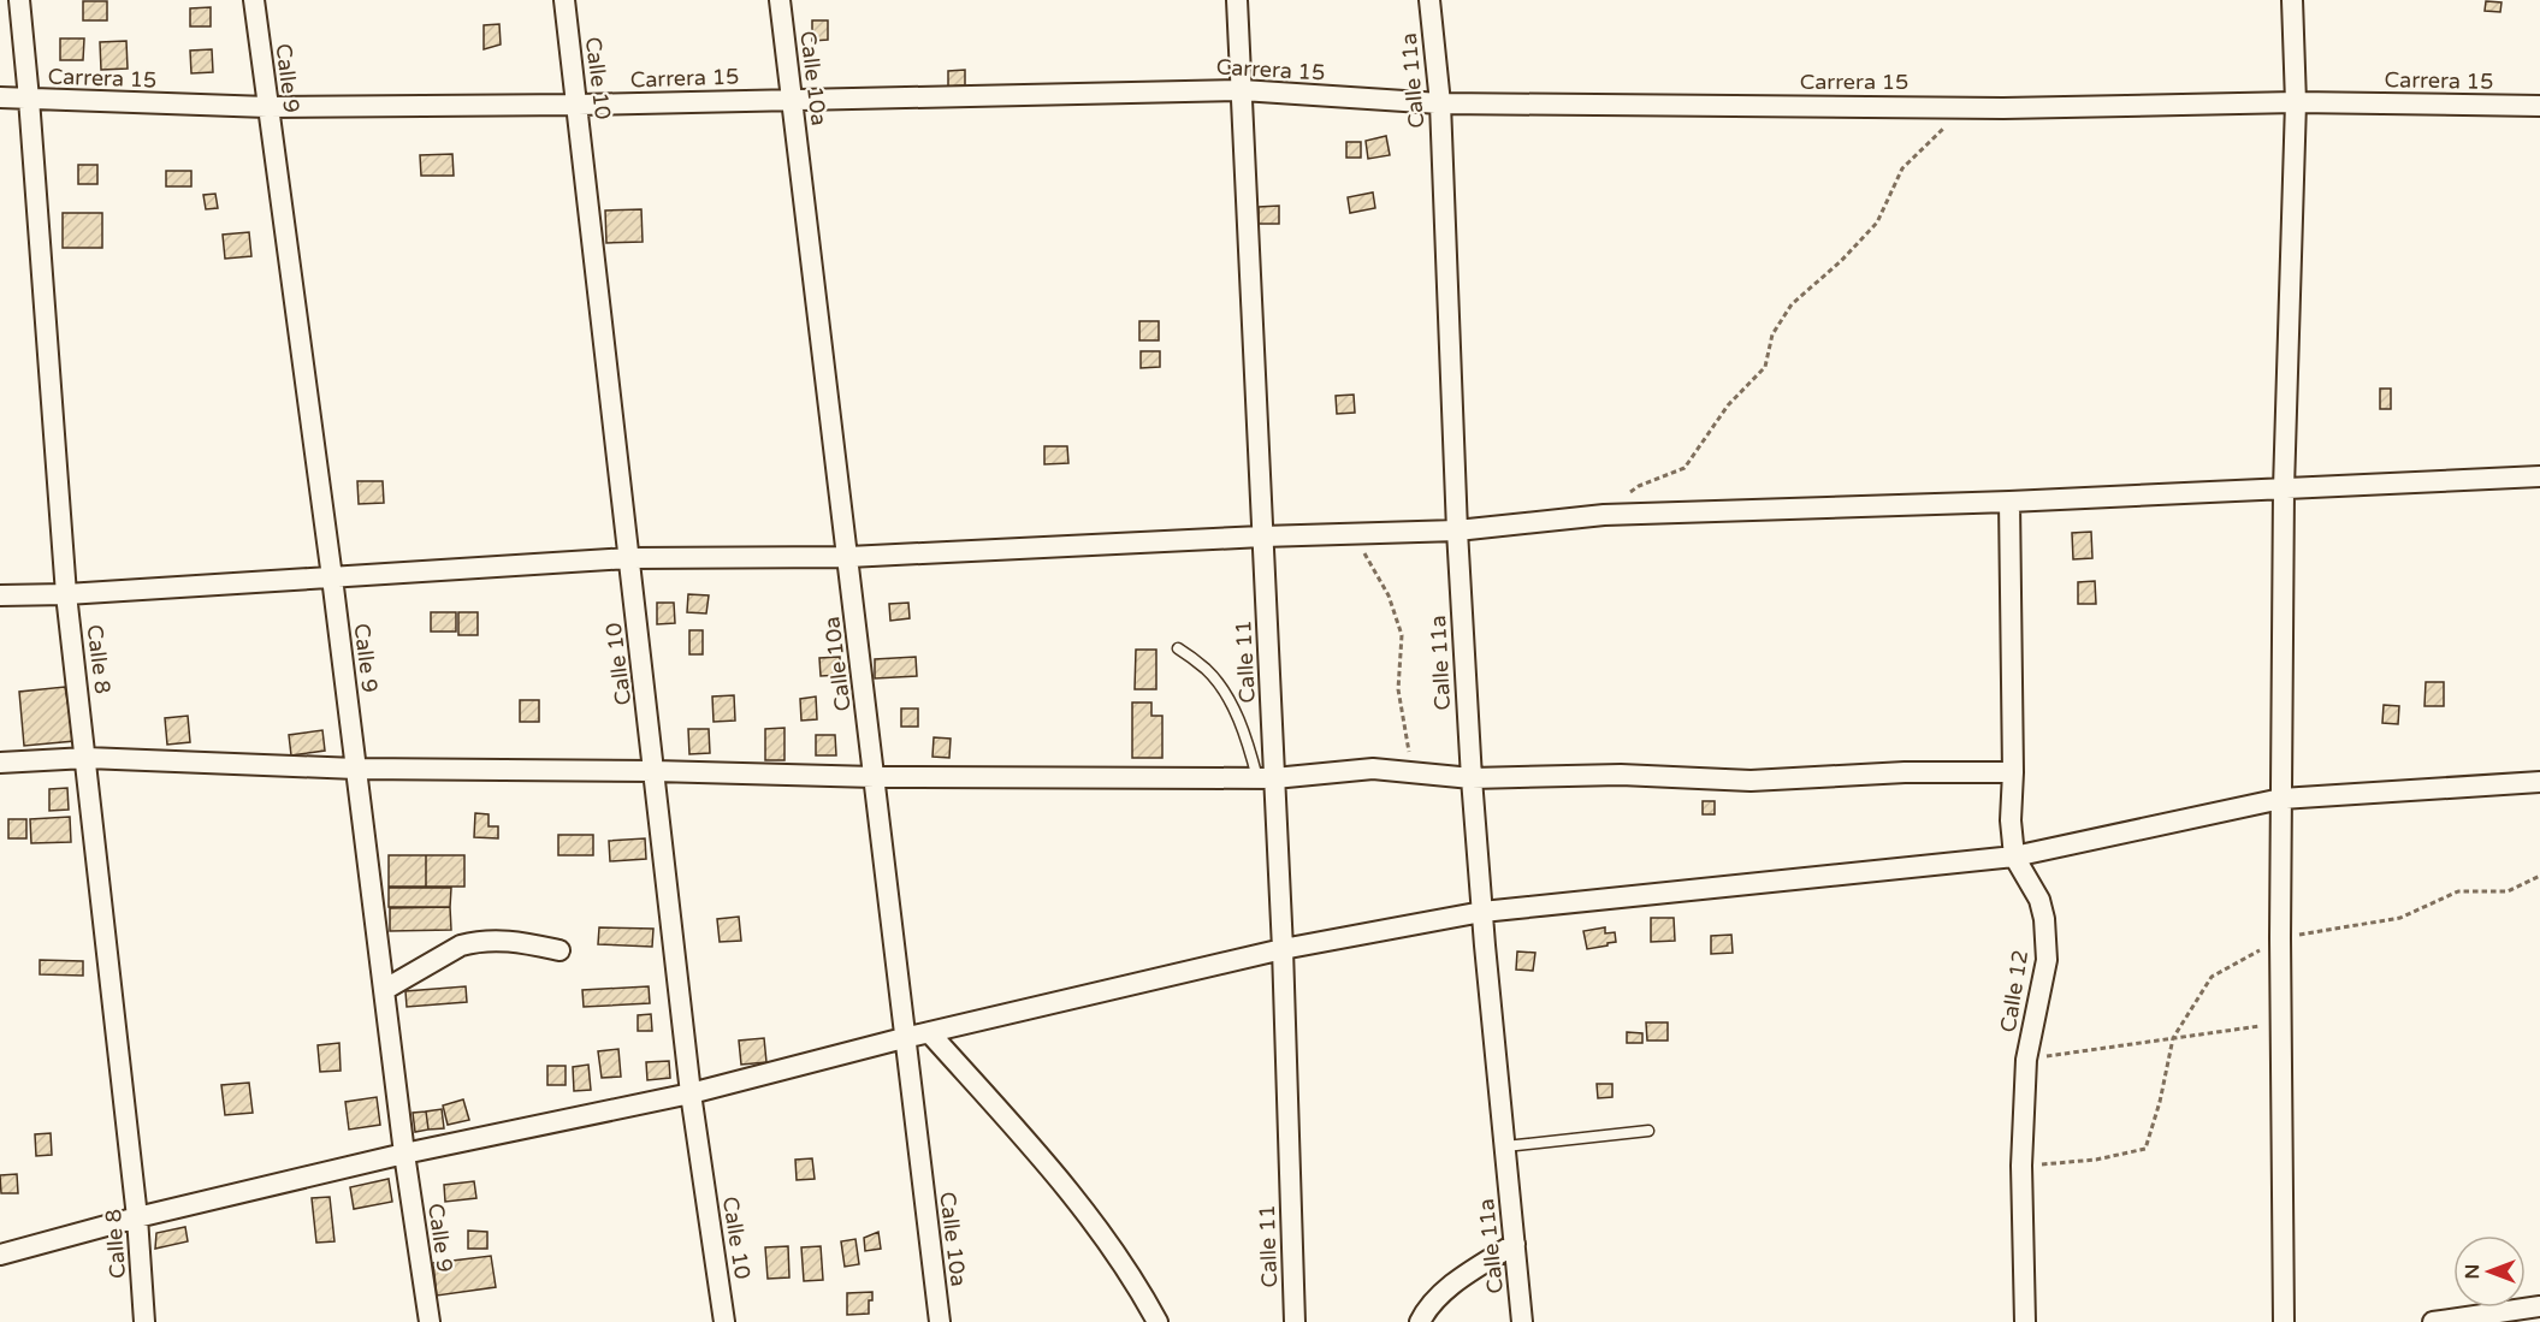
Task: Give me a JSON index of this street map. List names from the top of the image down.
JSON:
{
  "streets": {
    "street": [
      "Carrera 15",
      "Calle 9",
      "Calle 10",
      "Calle 10a",
      "Calle 11a",
      "Calle 8",
      "Calle 11",
      "Calle 12"
    ]
  },
  "crossings": [
    ["Carrera 15", "Calle 9"],
    ["Carrera 15", "Calle 10"],
    ["Carrera 15", "Calle 10a"],
    ["Carrera 15", "Calle 11a"],
    ["Carrera 15", "Calle 8"],
    ["Carrera 15", "Calle 11"]
  ],
  "north": "left"
}
